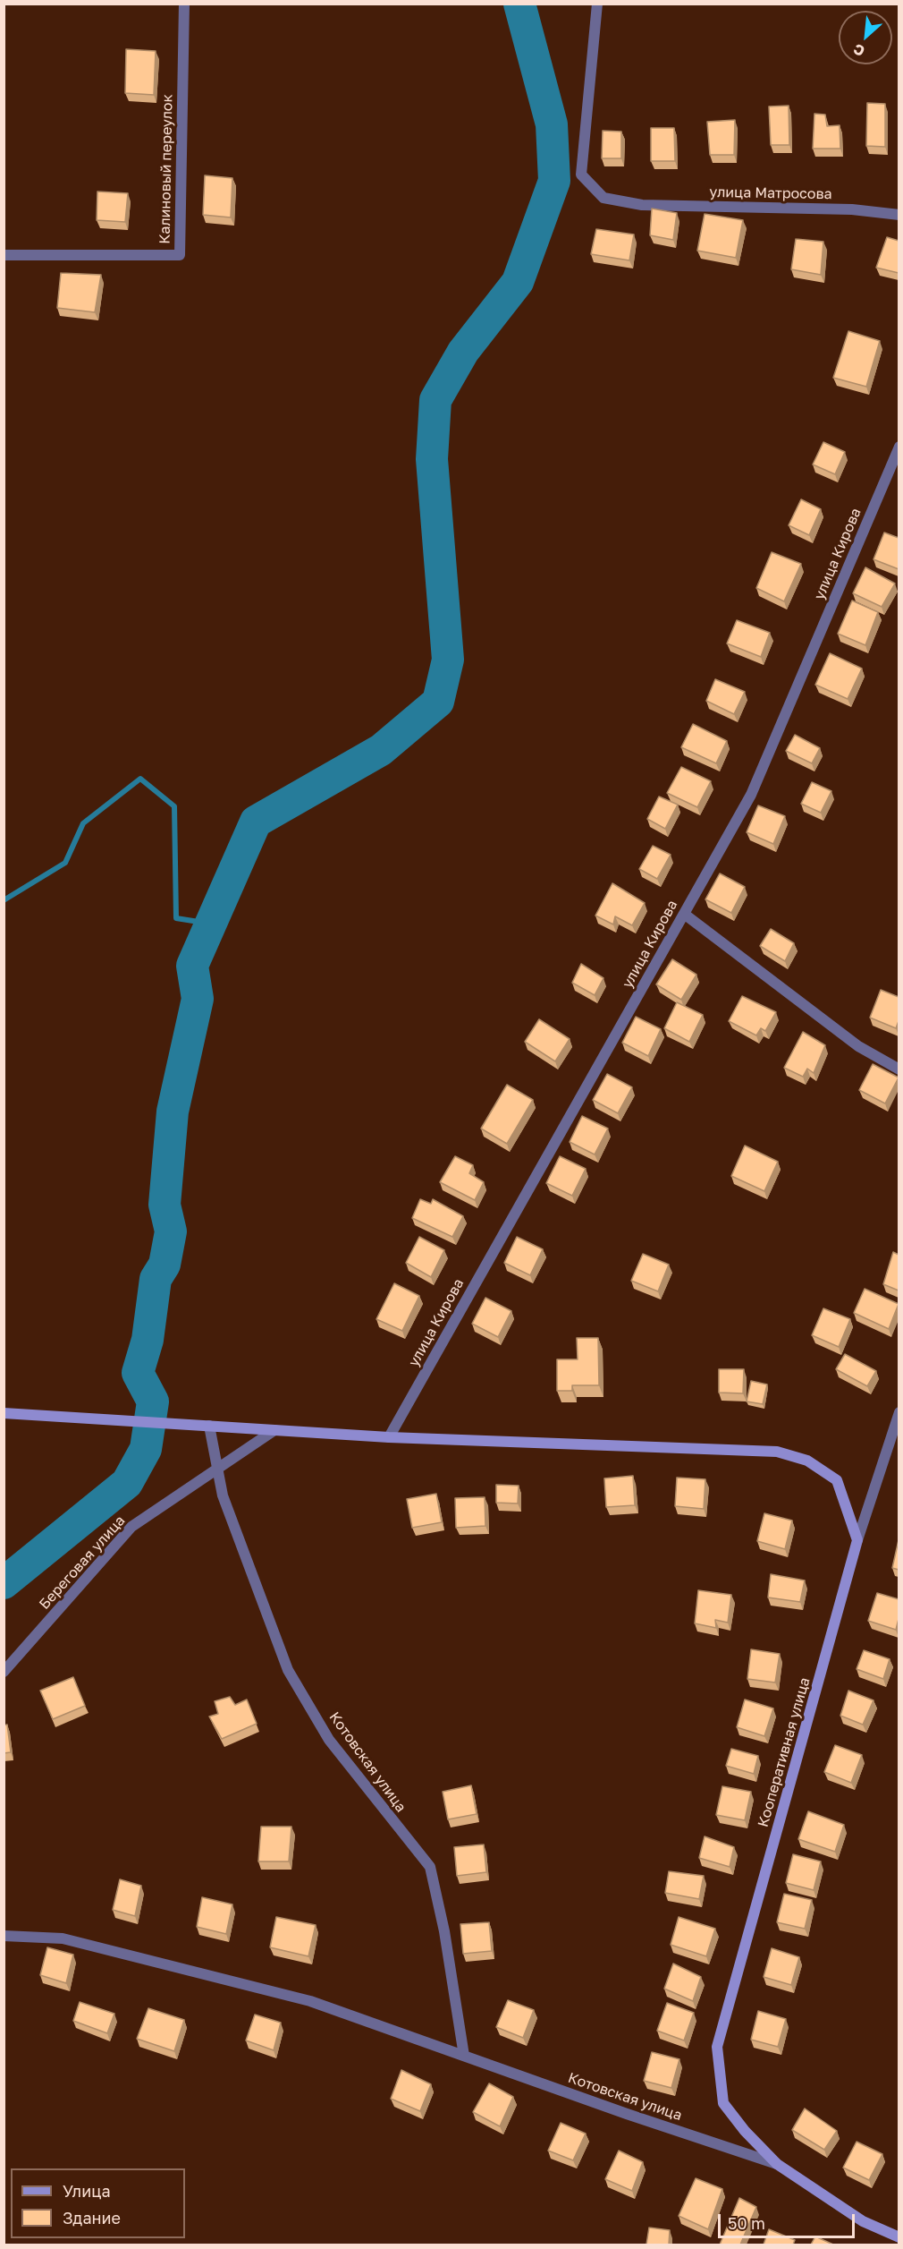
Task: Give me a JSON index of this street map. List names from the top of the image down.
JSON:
{
  "streets": {
    "street": [
      "Калиновый переулок",
      "улица Матросова",
      "улица Кирова",
      "Береговая улица",
      "Кооперативная улица",
      "Котовская улица"
    ]
  },
  "crossings": [
    ["Береговая улица", "Котовская улица"],
    ["Кооперативная улица", "Котовская улица"]
  ],
  "legend": ["Улица", "Здание"],
  "scale_bar": "50 m",
  "north": "bottom left"
}
